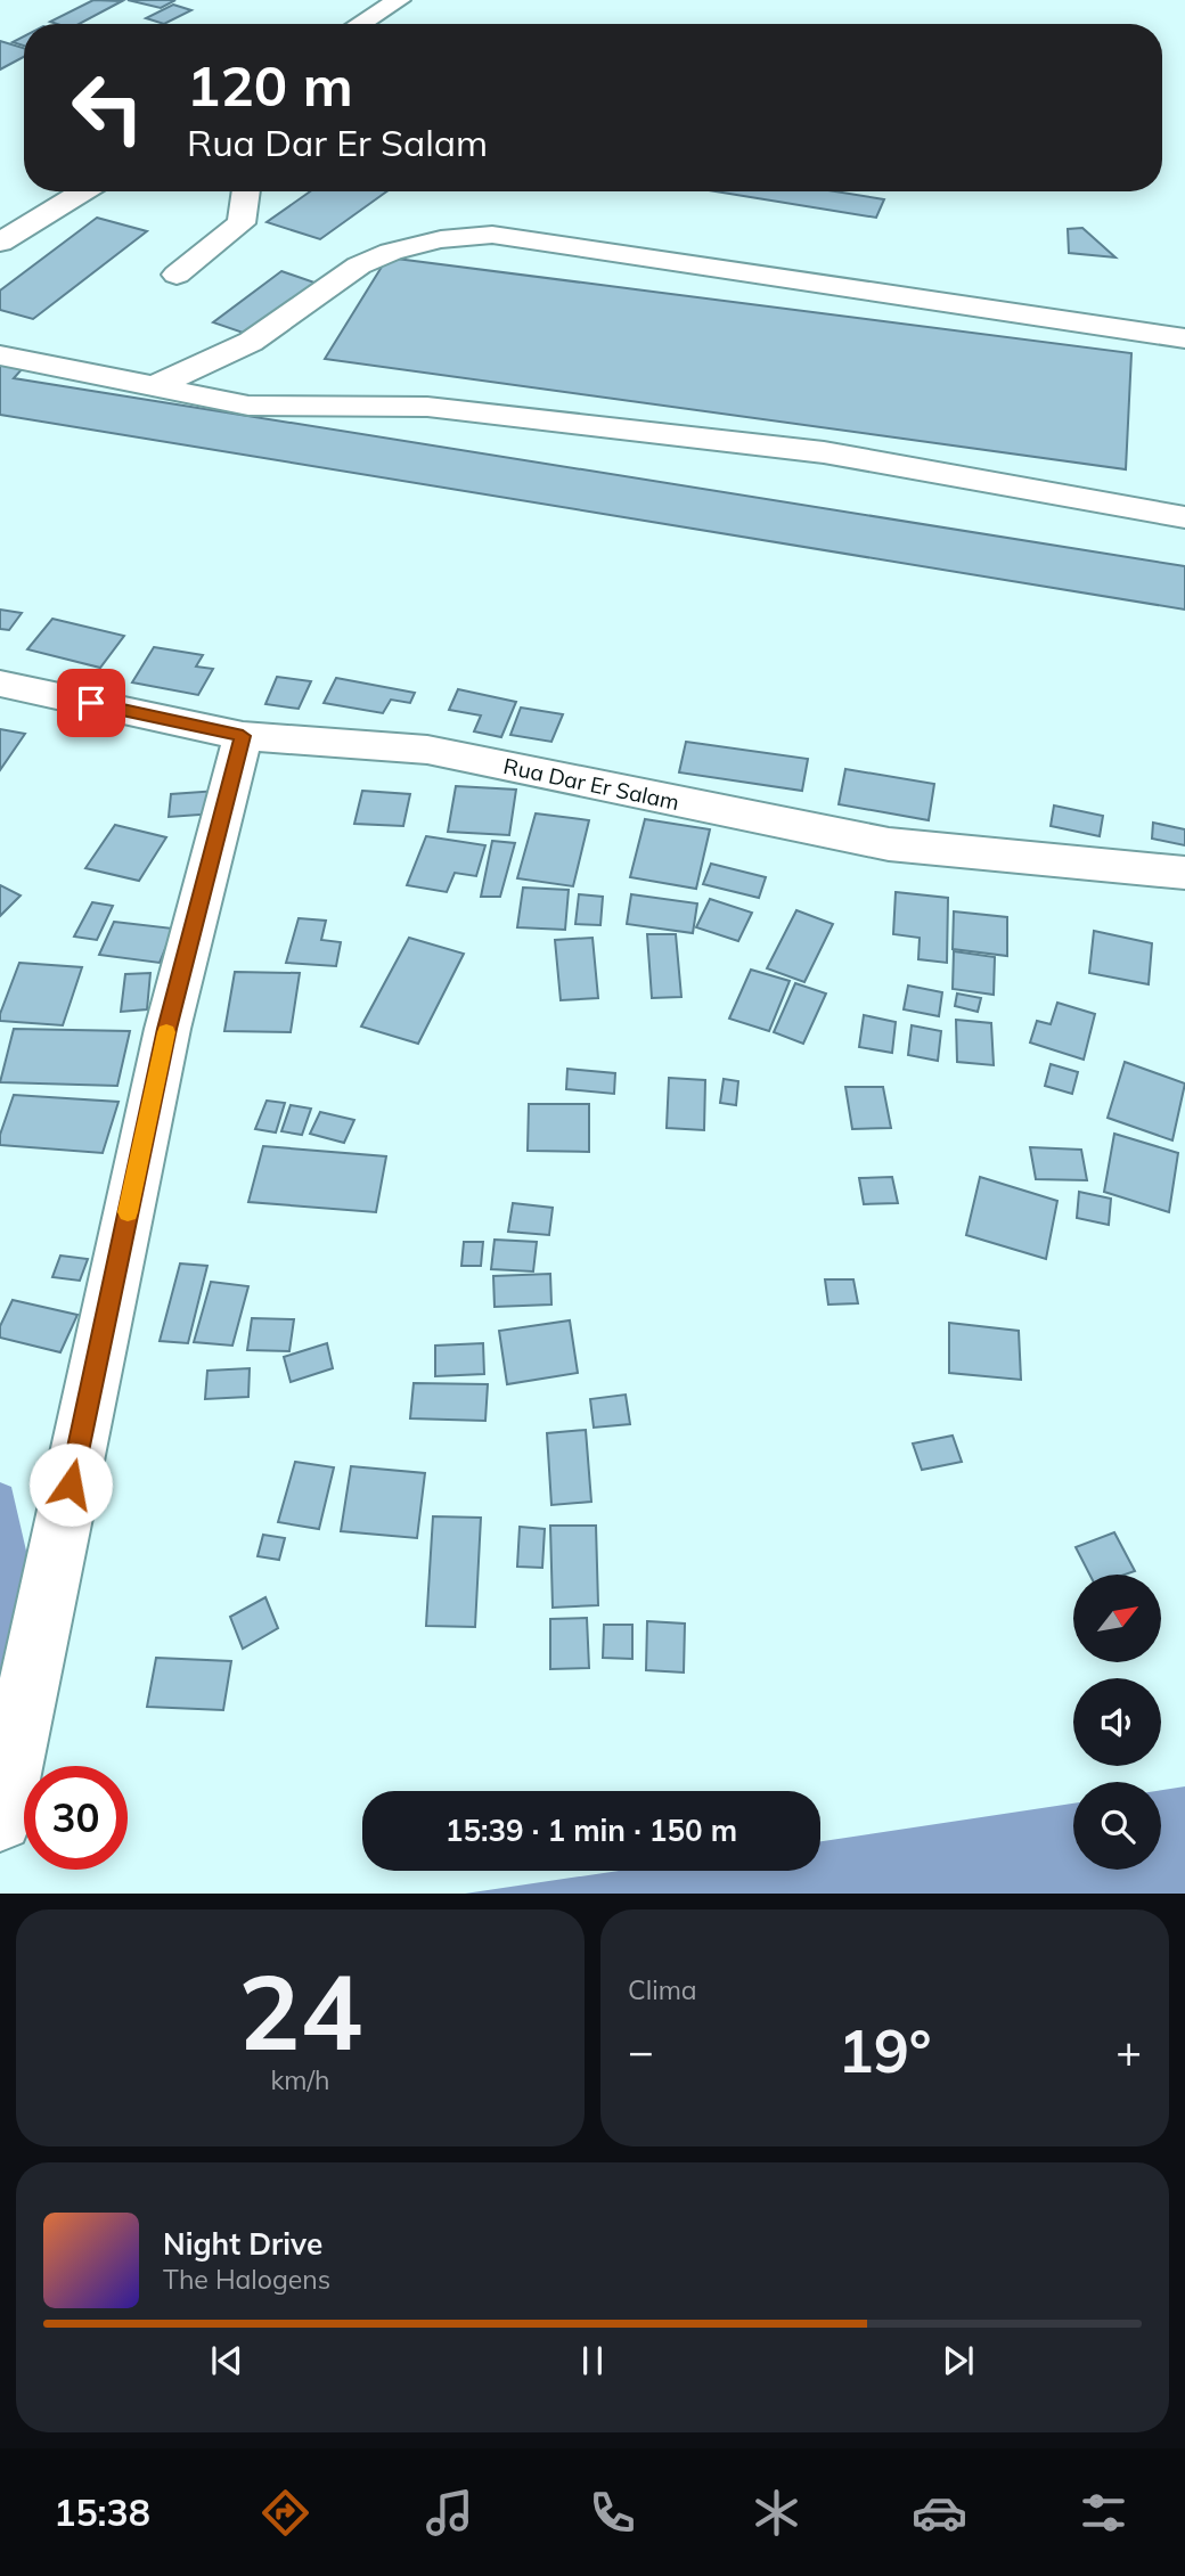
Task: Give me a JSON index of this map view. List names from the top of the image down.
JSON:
{
  "streets": {
    "street": ["Rua Dar Er Salam"]
  },
  "north": "top right",
  "page": {
    "turn": ["120 m", "Rua Dar Er Salam"],
    "limit": "30",
    "trip": "15:39 · 1 min · 150 m",
    "tile": [
      ["24", "km/h"],
      "Clima"
    ],
    "heat": ["−", "19°", "+"],
    "song": ["Night Drive", "The Halogens"],
    "tabs": "15:38"
  }
}
